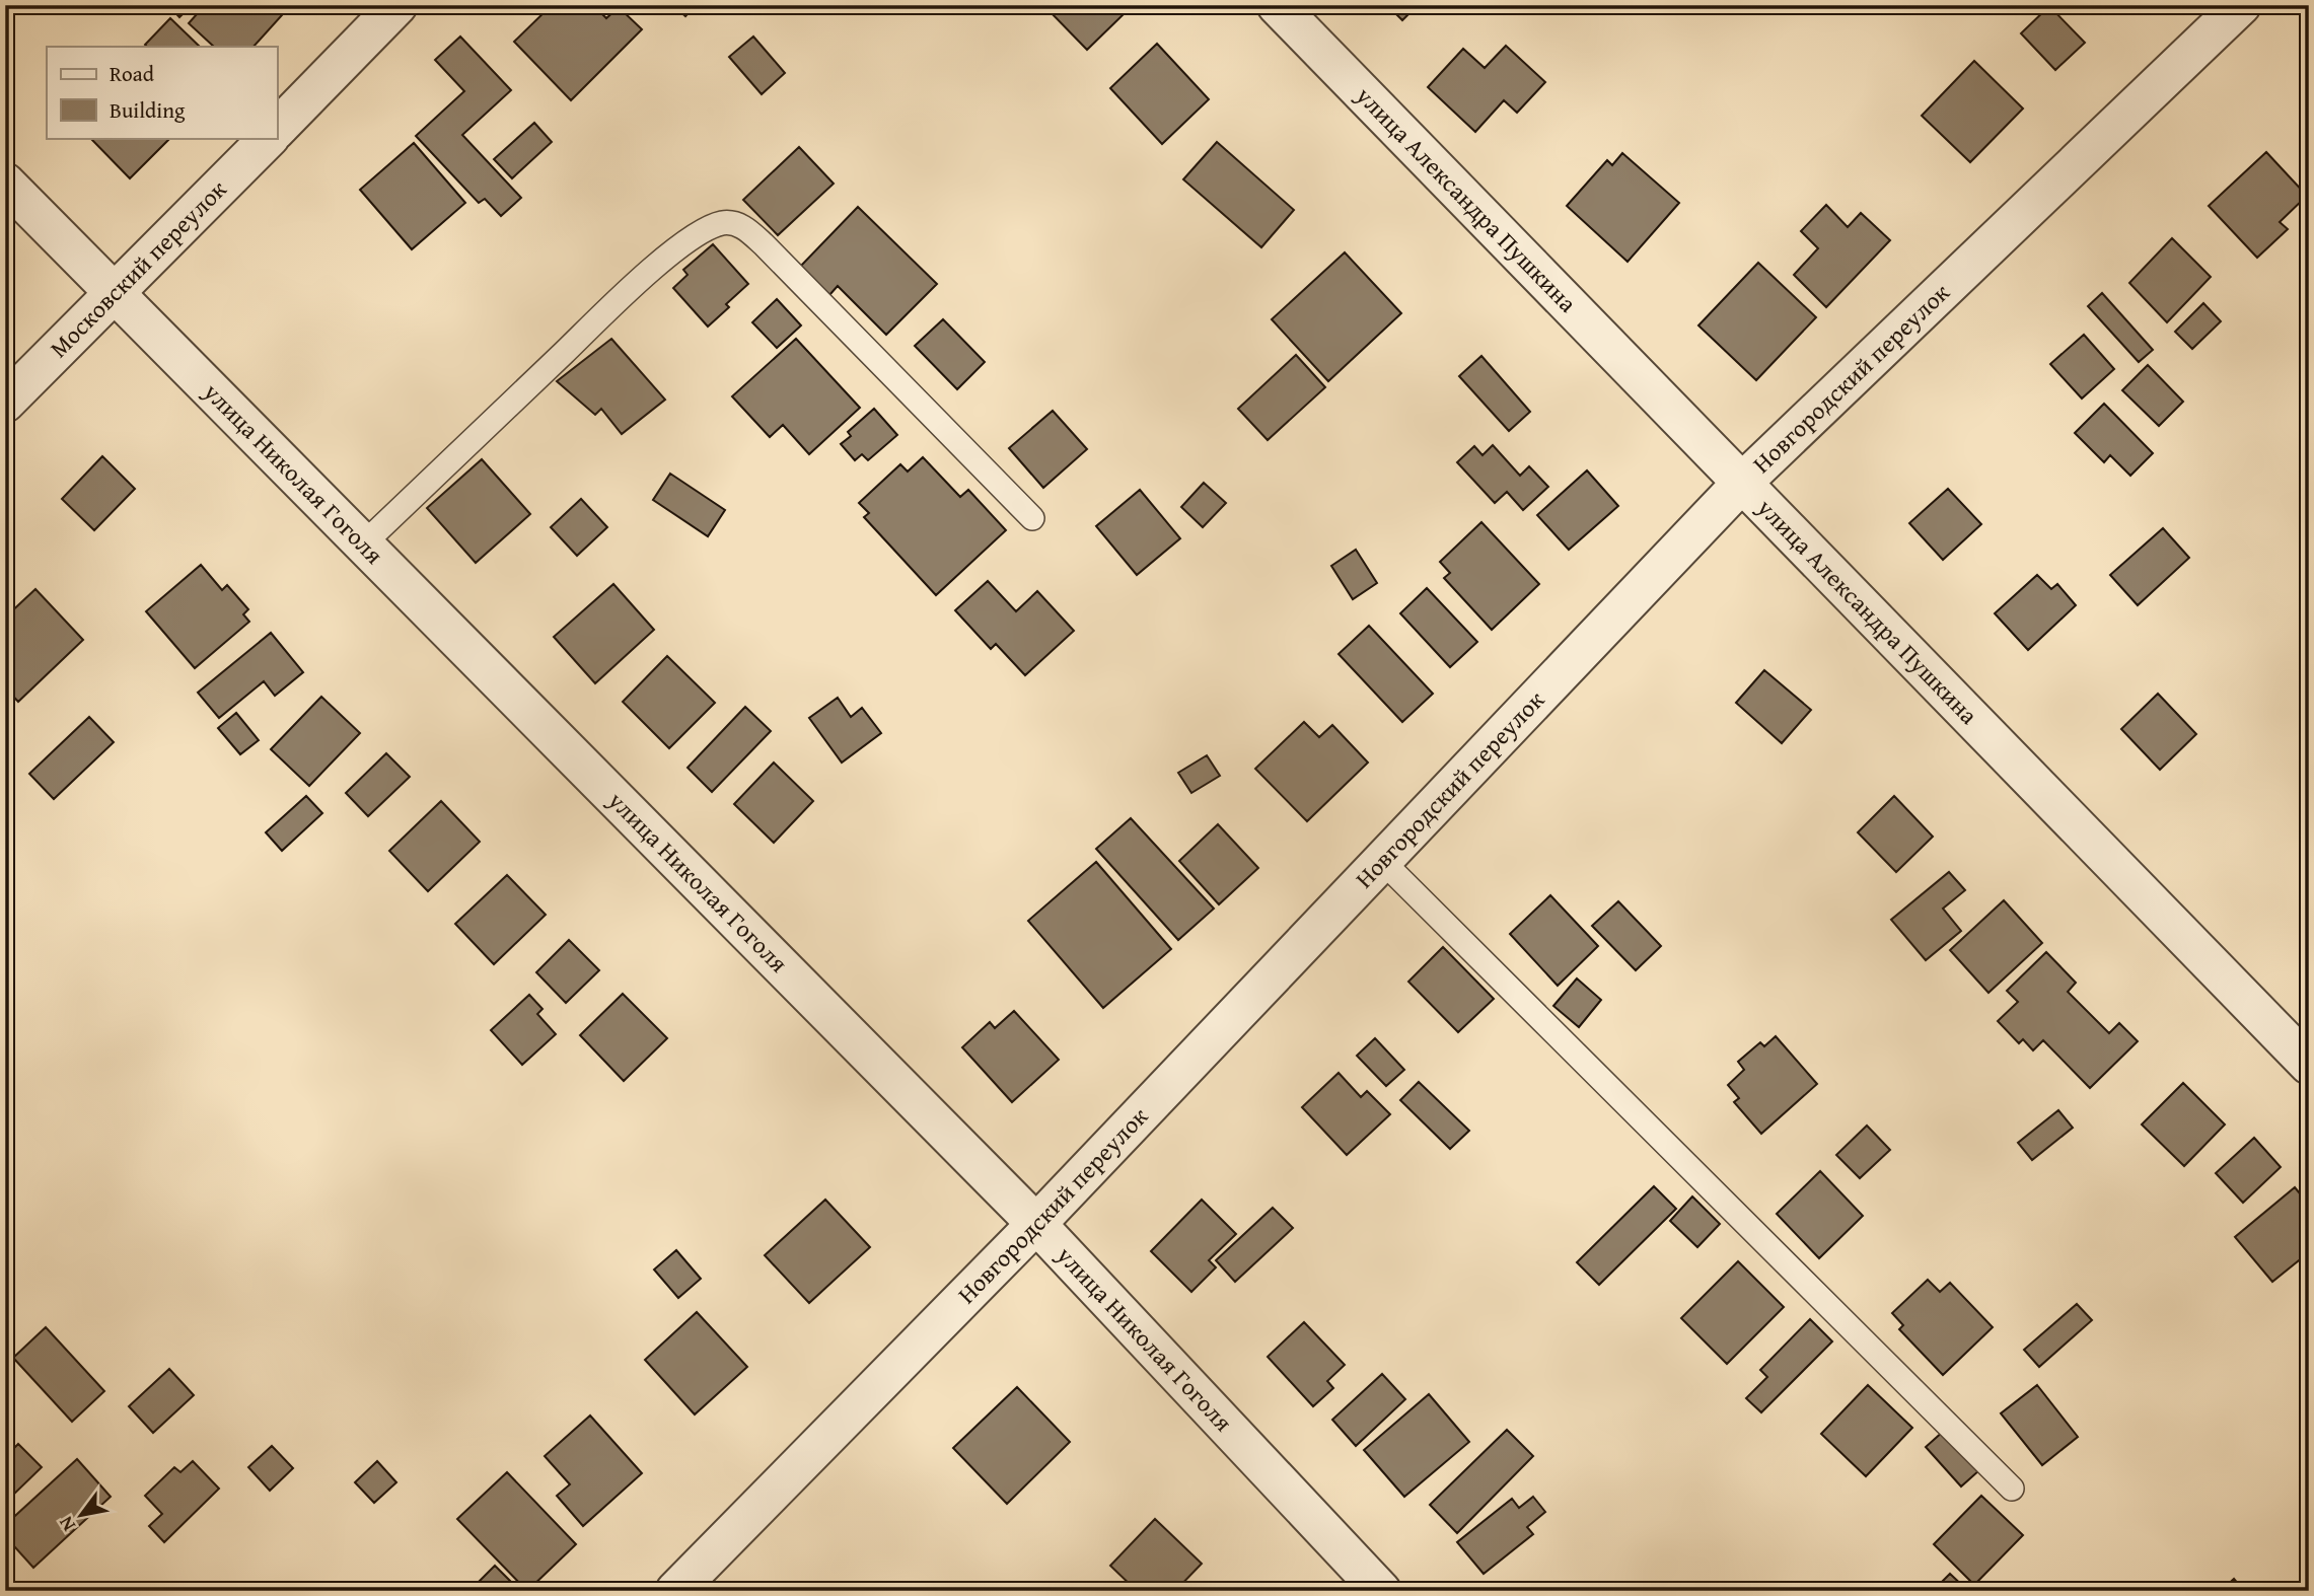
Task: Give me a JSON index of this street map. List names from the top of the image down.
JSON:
{
  "streets": {
    "street": [
      "улица Александра Пушкина",
      "Московский переулок",
      "Новгородский переулок",
      "улица Николая Гоголя"
    ]
  },
  "crossings": [
    ["улица Александра Пушкина", "Новгородский переулок"],
    ["Московский переулок", "улица Николая Гоголя"],
    ["Новгородский переулок", "улица Николая Гоголя"]
  ],
  "legend": ["Road", "Building"],
  "north": "bottom left"
}
